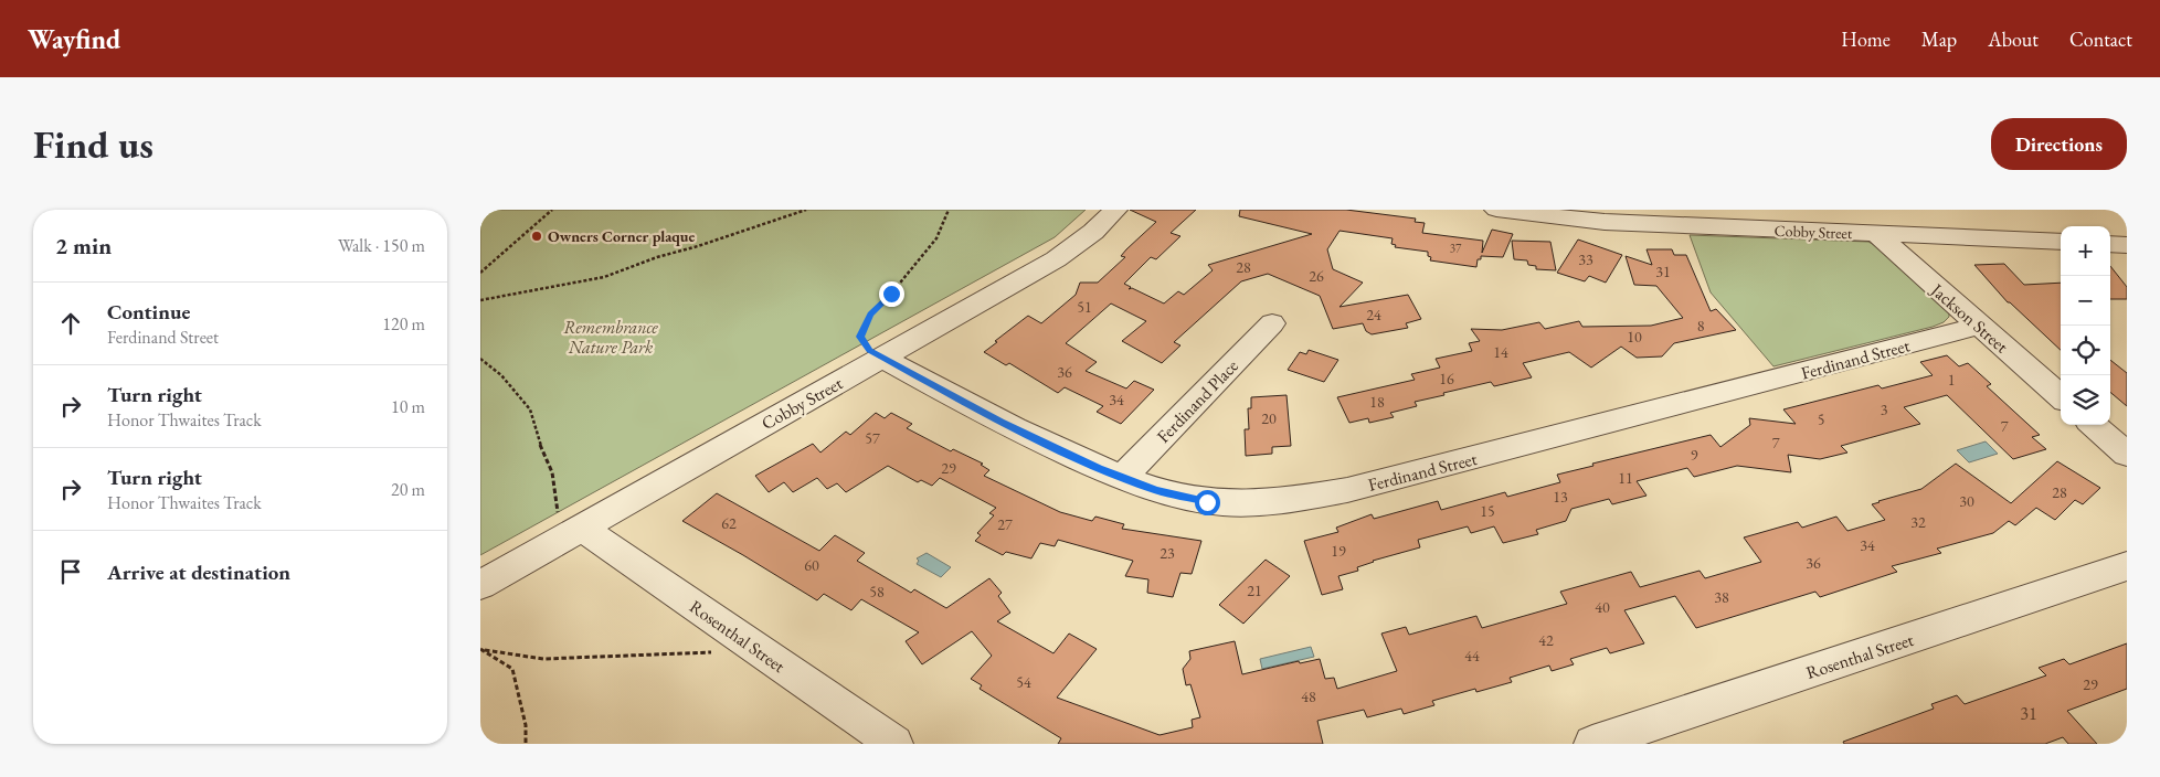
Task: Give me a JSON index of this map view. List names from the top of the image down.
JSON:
{
  "streets": {
    "street": [
      "Cobby Street",
      "Jackson Street",
      "Ferdinand Street",
      "Ferdinand Place",
      "Rosenthal Street"
    ]
  },
  "crossings": [
    ["Cobby Street", "Jackson Street"],
    ["Cobby Street", "Ferdinand Street"],
    ["Cobby Street", "Rosenthal Street"],
    ["Jackson Street", "Ferdinand Street"],
    ["Ferdinand Street", "Ferdinand Place"]
  ],
  "parks": ["Remembrance Nature Park"],
  "places": ["Owners Corner plaque"],
  "house_numbers": [
    "37",
    "33",
    "28",
    "31",
    "26",
    "51",
    "24",
    "8",
    "10",
    "14",
    "36",
    "16",
    "1",
    "34",
    "18",
    "3",
    "20",
    "5",
    "7",
    "57",
    "7",
    "9",
    "29",
    "11",
    "28",
    "13",
    "30",
    "15",
    "32",
    "62",
    "27",
    "34",
    "19",
    "23",
    "36",
    "60",
    "21",
    "58",
    "38",
    "40",
    "42",
    "44",
    "54",
    "29",
    "48",
    "31"
  ],
  "page": {
    "header": "Wayfind",
    "nav": [
      "Home",
      "Map",
      "About",
      "Contact"
    ],
    "buttons": "Directions",
    "title": "Find us",
    "heading": ["2 min", "Walk · 150 m"],
    "map_buttons": ["+", "−"],
    "list": [
      ["Continue", "Ferdinand Street", "120 m"],
      ["Turn right", "Honor Thwaites Track", "10 m"],
      ["Turn right", "Honor Thwaites Track", "20 m"],
      "Arrive at destination"
    ]
  }
}
